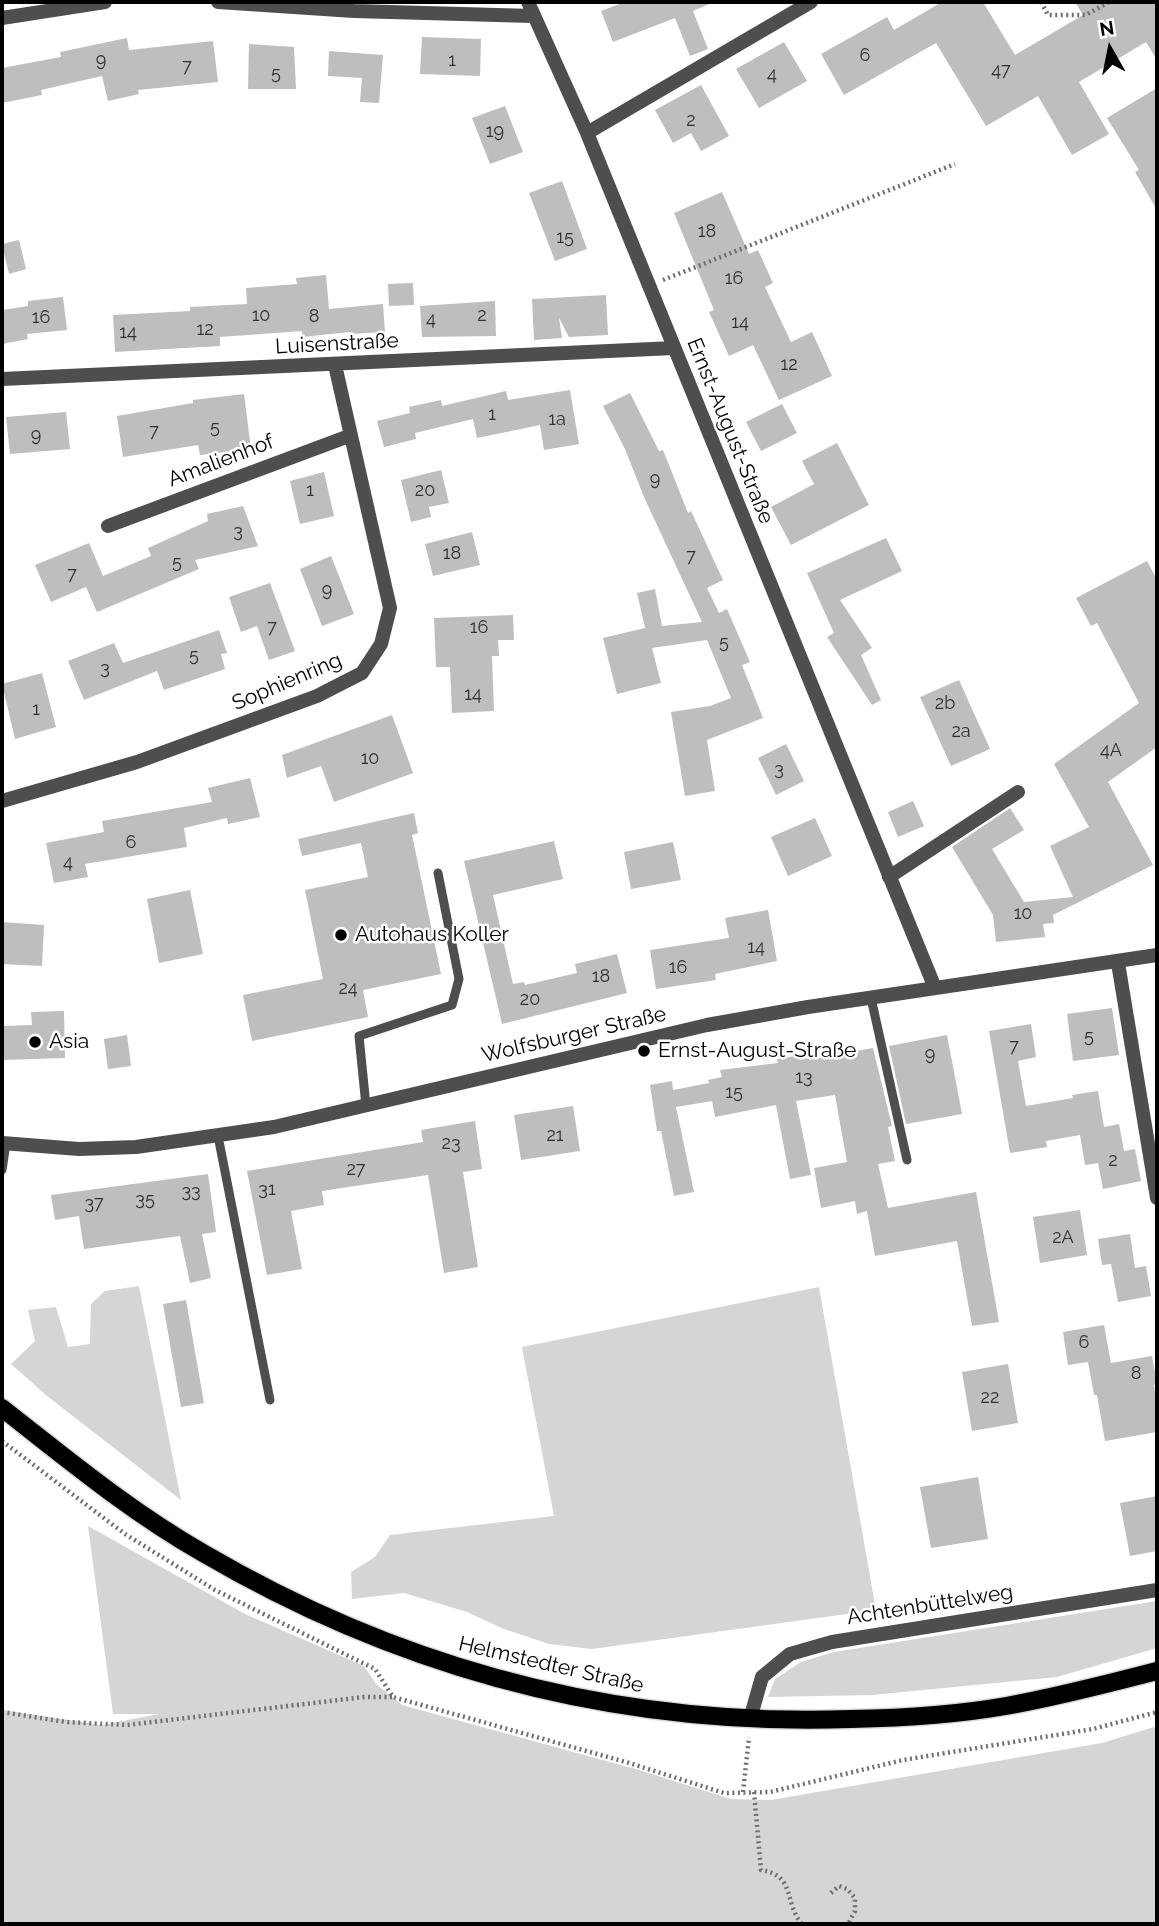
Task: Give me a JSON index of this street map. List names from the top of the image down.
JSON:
{
  "streets": {
    "main road": ["Helmstedter Straße"],
    "street": [
      "Luisenstraße",
      "Ernst-August-Straße",
      "Amalienhof",
      "Sophienring",
      "Wolfsburger Straße",
      "Achtenbüttelweg"
    ]
  },
  "crossings": [
    ["Luisenstraße", "Ernst-August-Straße"],
    ["Luisenstraße", "Sophienring"],
    ["Ernst-August-Straße", "Wolfsburger Straße"],
    ["Amalienhof", "Sophienring"],
    ["Achtenbüttelweg", "Helmstedter Straße"]
  ],
  "places": ["Autohaus Koller", "Asia", "Ernst-August-Straße"],
  "house_numbers": [
    "6",
    "9",
    "1",
    "7",
    "47",
    "5",
    "4",
    "2",
    "19",
    "18",
    "15",
    "16",
    "10",
    "2",
    "8",
    "16",
    "4",
    "14",
    "12",
    "14",
    "12",
    "1",
    "1a",
    "5",
    "7",
    "9",
    "9",
    "1",
    "20",
    "3",
    "18",
    "7",
    "5",
    "7",
    "9",
    "7",
    "16",
    "5",
    "5",
    "3",
    "14",
    "2b",
    "1",
    "2a",
    "4A",
    "10",
    "3",
    "6",
    "4",
    "10",
    "14",
    "16",
    "18",
    "24",
    "20",
    "5",
    "7",
    "9",
    "13",
    "15",
    "21",
    "23",
    "2",
    "27",
    "31",
    "33",
    "35",
    "37",
    "2A",
    "6",
    "8",
    "22"
  ],
  "north": "top"
}
